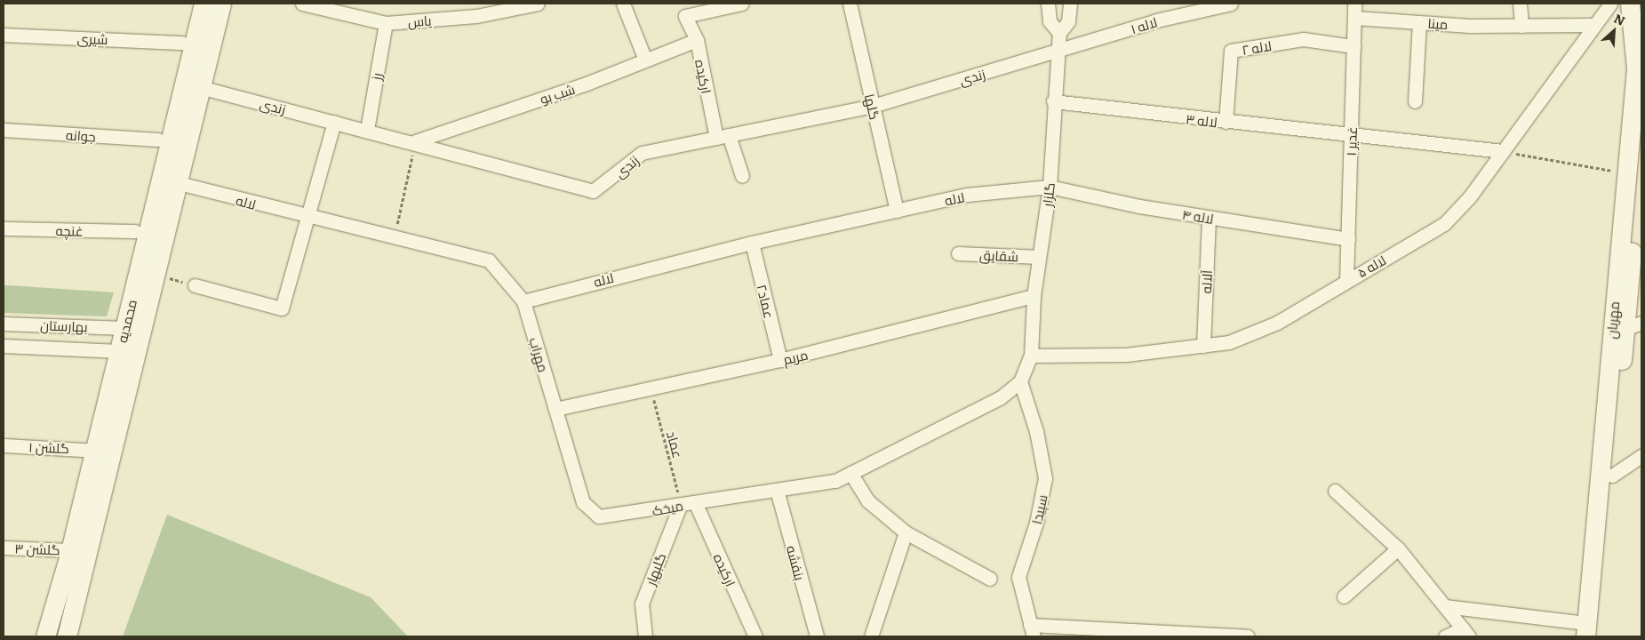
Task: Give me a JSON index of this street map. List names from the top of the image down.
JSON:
{
  "streets": {
    "street": [
      "یاس",
      "مینا",
      "لاله ۱",
      "شیری",
      "لاله ۲",
      "رز",
      "ارکیده",
      "زندی",
      "شب بو",
      "گلها",
      "لاله ۳",
      "جوانه",
      "غدیر ۱",
      "گلزار",
      "لاله",
      "لاله ۴",
      "غنچه",
      "شقایق",
      "لاله ۵",
      "آلاله",
      "عماد۲",
      "مهربان",
      "محمدیه",
      "بهارستان",
      "مهراب",
      "مریم",
      "گلشن ۱",
      "میخک",
      "سپیدا",
      "گلشن ۳",
      "بنفشه",
      "گلبهار"
    ],
    "path": ["عماد"]
  },
  "crossings": [
    ["یاس", "رز"],
    ["مینا", "غدیر ۱"],
    ["مینا", "لاله ۵"],
    ["لاله ۱", "زندی"],
    ["لاله ۱", "گلزار"],
    ["لاله ۲", "لاله ۳"],
    ["لاله ۲", "غدیر ۱"],
    ["رز", "زندی"],
    ["ارکیده", "زندی"],
    ["ارکیده", "شب بو"],
    ["ارکیده", "میخک"],
    ["زندی", "شب بو"],
    ["زندی", "گلها"],
    ["زندی", "گلزار"],
    ["زندی", "محمدیه"],
    ["گلها", "لاله"],
    ["لاله ۳", "غدیر ۱"],
    ["لاله ۳", "گلزار"],
    ["لاله ۳", "لاله ۵"],
    ["غدیر ۱", "لاله ۴"],
    ["غدیر ۱", "لاله ۵"],
    ["گلزار", "لاله"],
    ["گلزار", "لاله ۴"],
    ["گلزار", "شقایق"],
    ["گلزار", "لاله ۵"],
    ["گلزار", "مریم"],
    ["گلزار", "میخک"],
    ["لاله", "لاله ۴"],
    ["لاله", "عماد۲"],
    ["لاله", "محمدیه"],
    ["لاله", "مهراب"],
    ["لاله ۴", "آلاله"],
    ["لاله ۵", "آلاله"],
    ["لاله ۵", "میخک"],
    ["عماد۲", "مریم"],
    ["محمدیه", "بهارستان"],
    ["محمدیه", "گلشن ۱"],
    ["محمدیه", "گلشن ۳"],
    ["مهراب", "مریم"],
    ["مهراب", "میخک"],
    ["مریم", "عماد"],
    ["مریم", "میخک"],
    ["عماد", "میخک"],
    ["عماد", "گلبهار"],
    ["میخک", "سپیدا"],
    ["میخک", "بنفشه"],
    ["میخک", "گلبهار"]
  ],
  "north": "top right"
}
